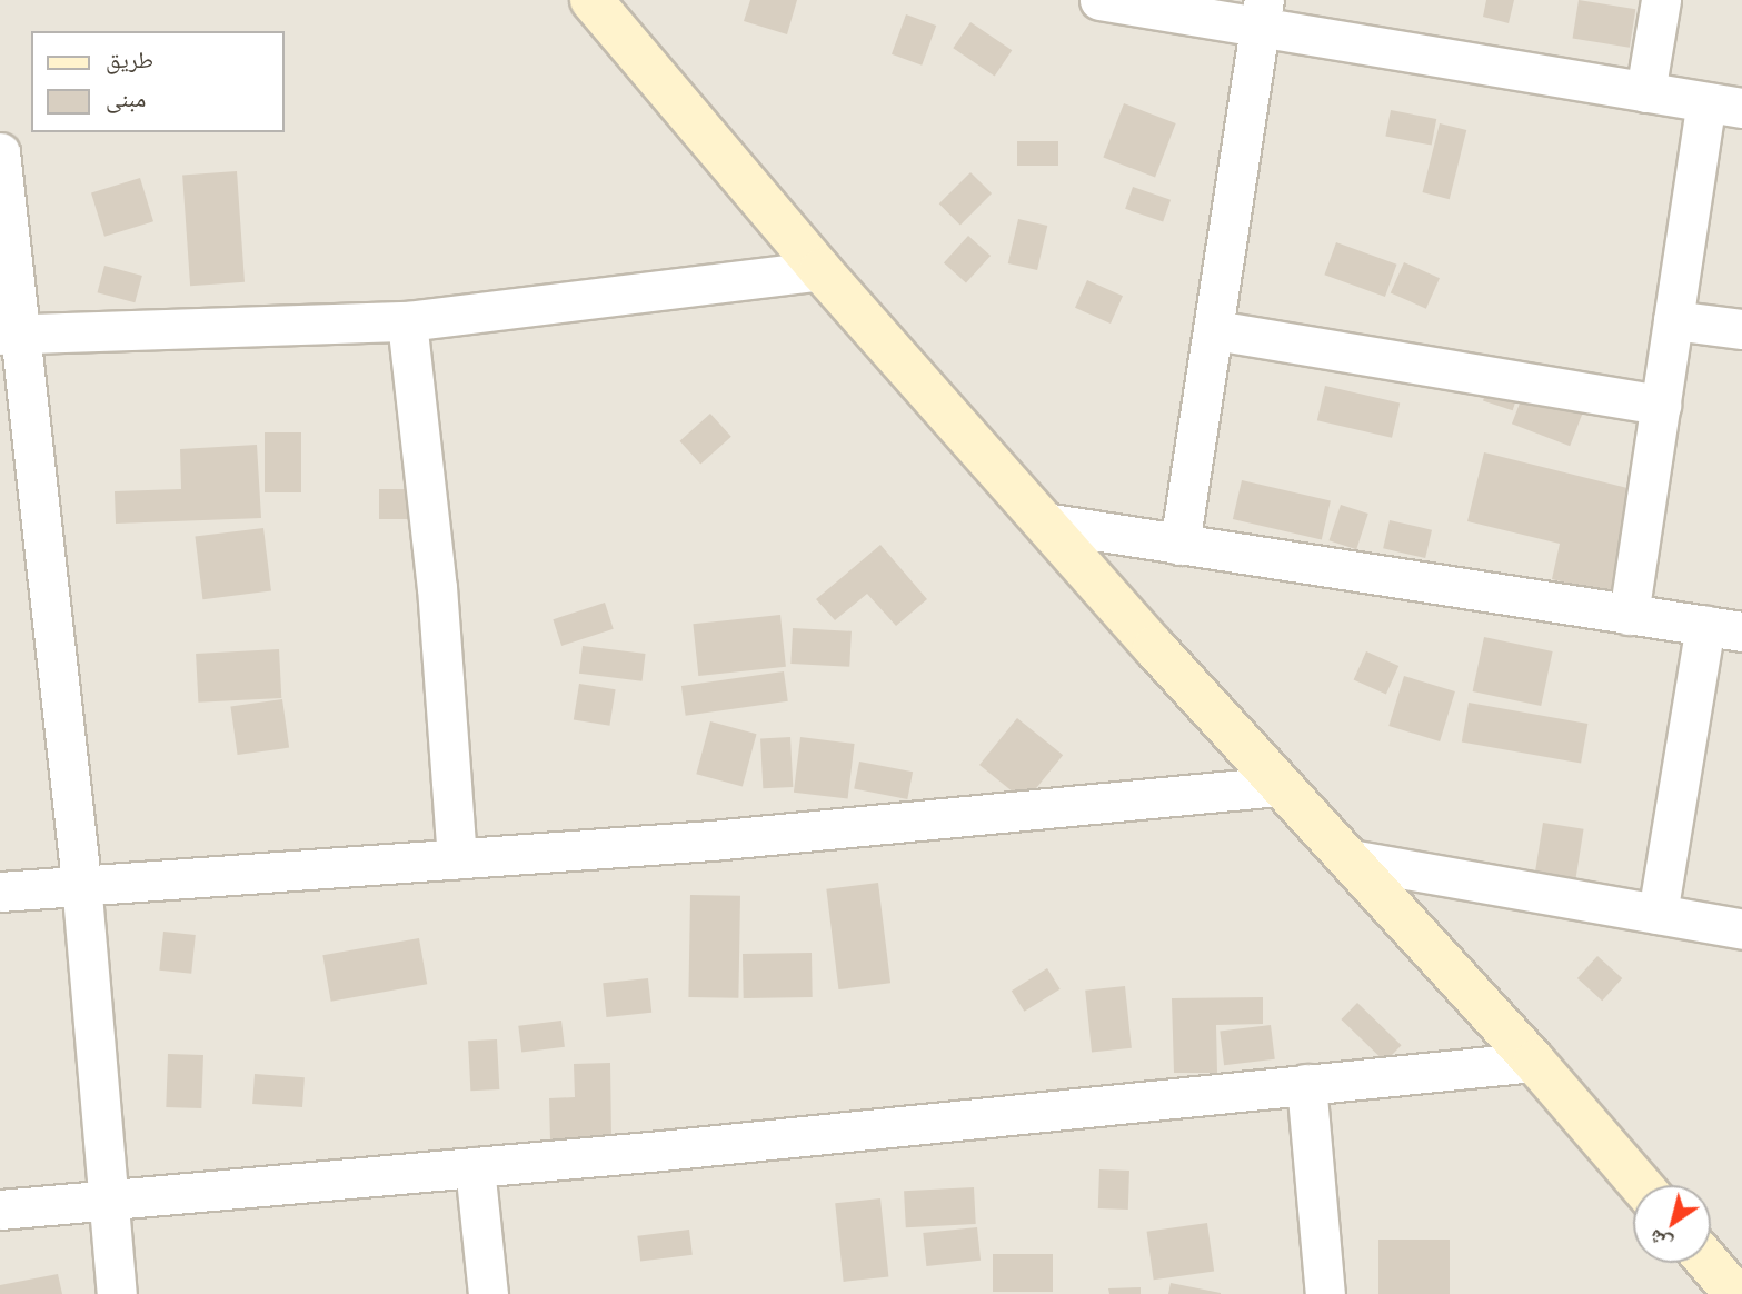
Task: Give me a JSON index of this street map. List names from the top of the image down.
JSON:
{
  "legend": ["طريق", "مبنى"],
  "north": "bottom left"
}
